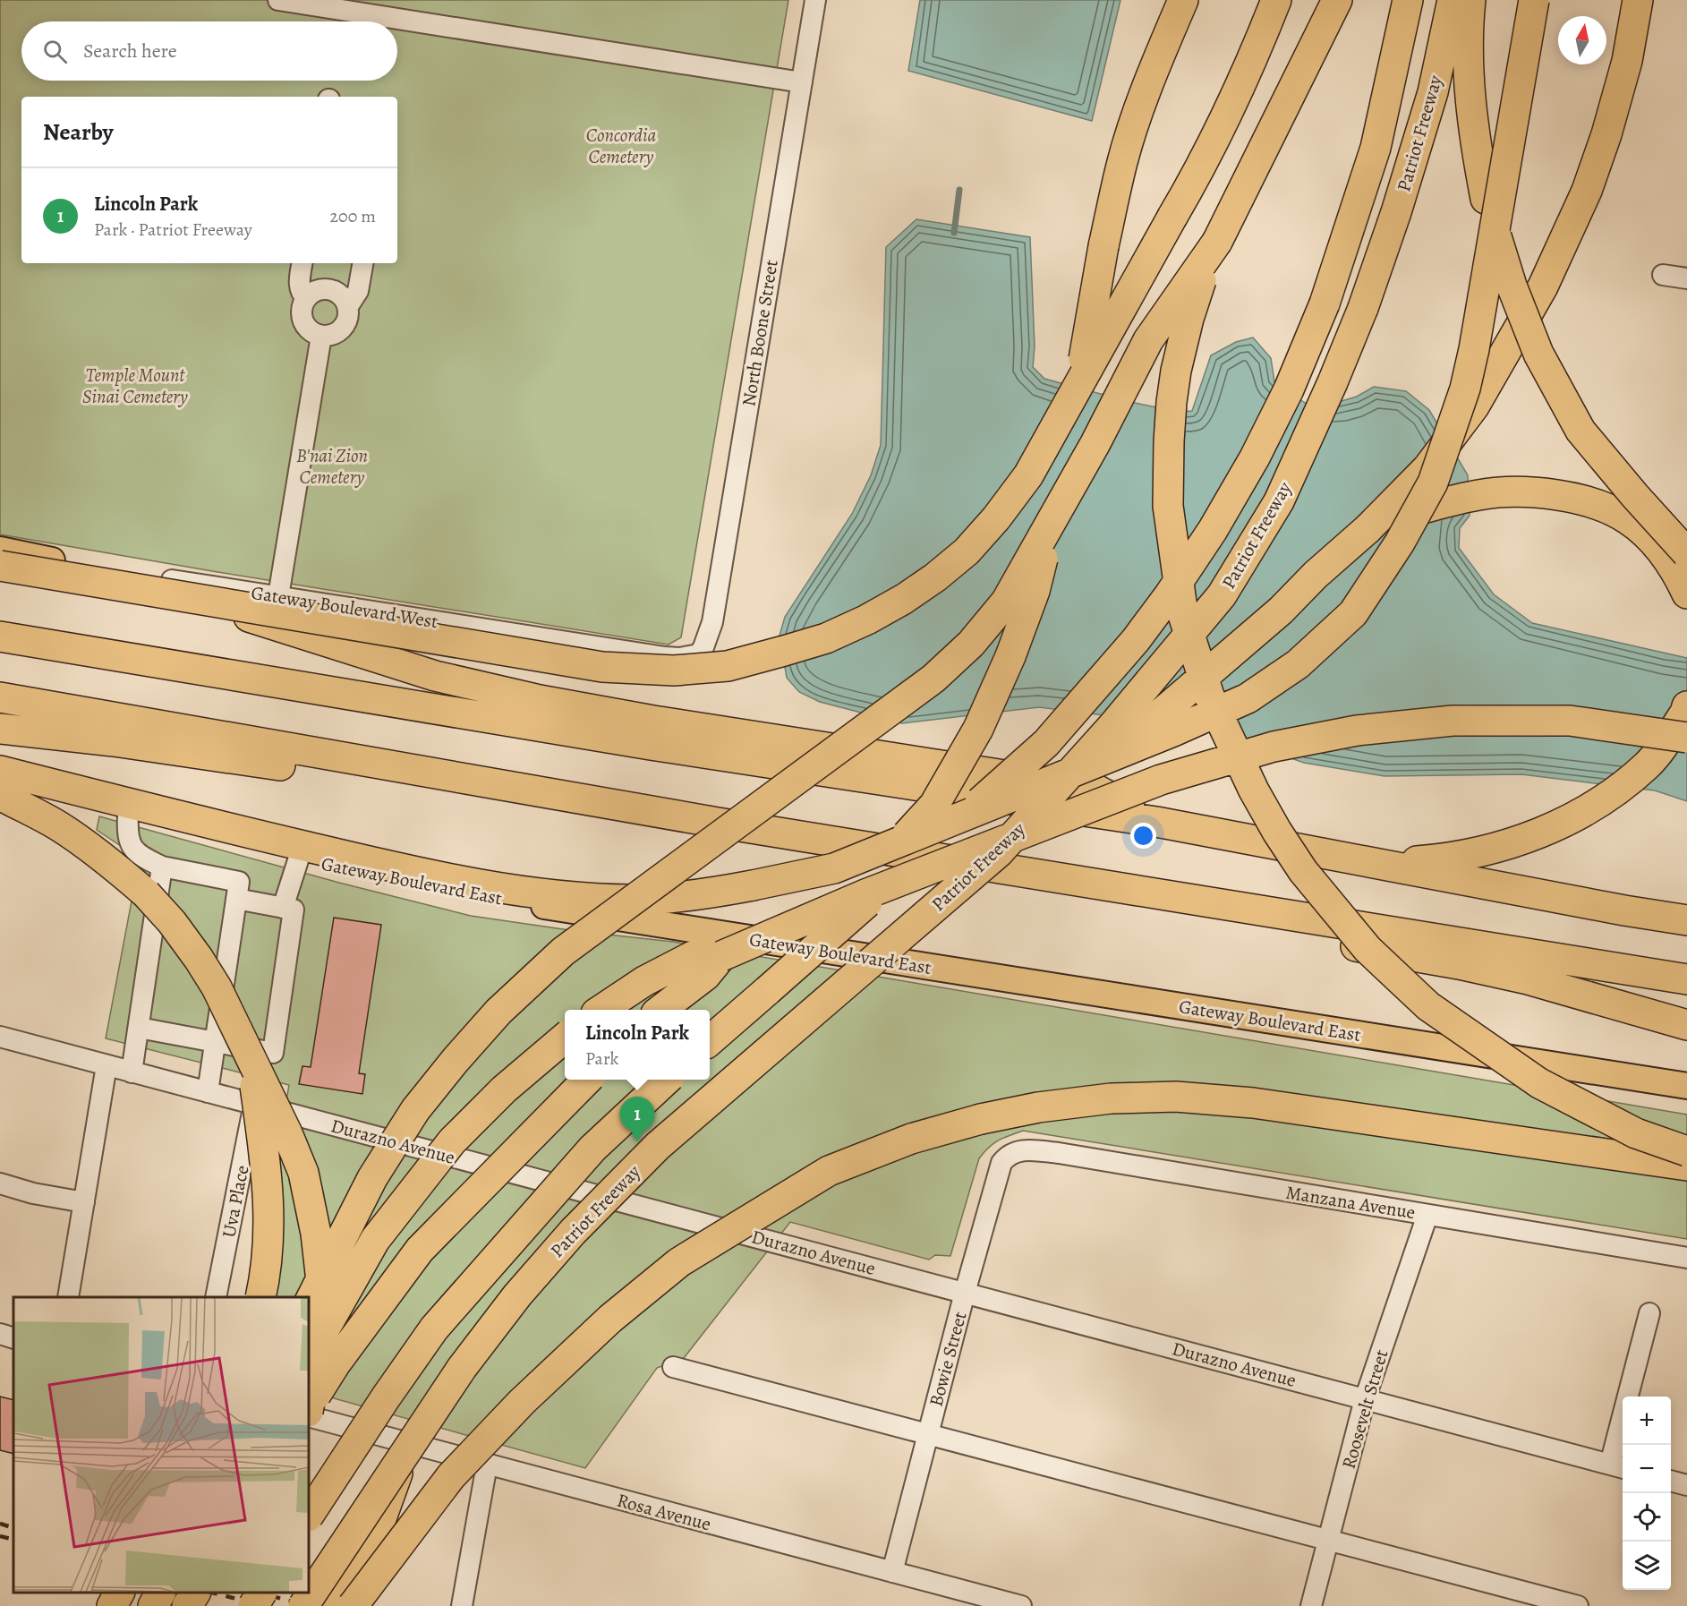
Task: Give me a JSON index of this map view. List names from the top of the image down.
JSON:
{
  "streets": {
    "highway": ["Patriot Freeway"],
    "main road": ["Gateway Boulevard West", "Gateway Boulevard East"],
    "street": [
      "North Boone Street",
      "Durazno Avenue",
      "Uva Place",
      "Manzana Avenue",
      "Bowie Street",
      "Roosevelt Street",
      "Rosa Avenue"
    ]
  },
  "crossings": [
    ["North Boone Street", "Gateway Boulevard West"],
    ["Durazno Avenue", "Uva Place"],
    ["Durazno Avenue", "Bowie Street"],
    ["Durazno Avenue", "Roosevelt Street"],
    ["Manzana Avenue", "Bowie Street"],
    ["Manzana Avenue", "Roosevelt Street"],
    ["Bowie Street", "Rosa Avenue"]
  ],
  "parks": ["Concordia Cemetery", "Temple Mount Sinai Cemetery", "B'nai Zion Cemetery"],
  "north": "top",
  "page": {
    "search": "Search here",
    "heading": "Nearby",
    "list": [
      {
        "mark": "1",
        "name": "Lincoln Park",
        "note": "Park · Patriot Freeway",
        "value": "200 m"
      }
    ],
    "popup": ["Lincoln Park", "Park"],
    "pins": "1",
    "map_buttons": ["+", "−"]
  }
}
